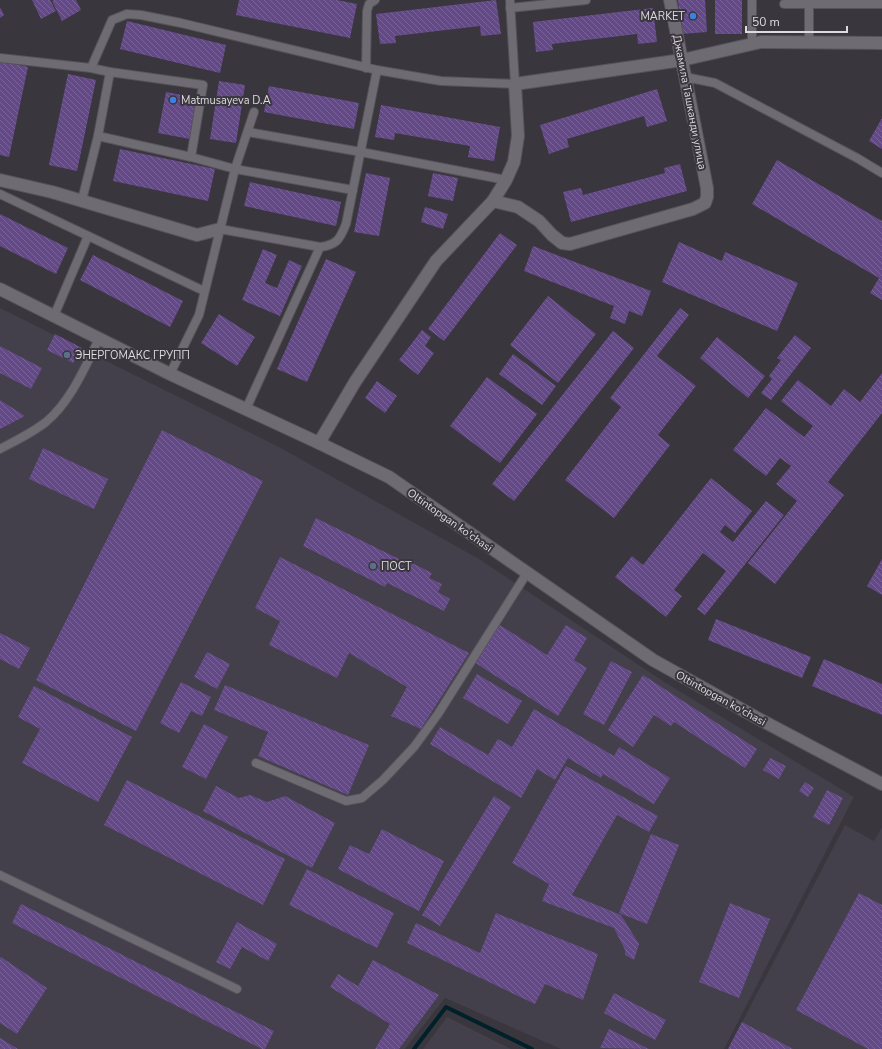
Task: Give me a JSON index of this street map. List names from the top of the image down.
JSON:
{
  "streets": {
    "street": ["Джамила Ташканди улица", "Oltintopgan ko'chasi"]
  },
  "places": [
    "MARKET",
    "Matmusayeva D.A",
    "ЭНЕРГОМАКС ГРУПП",
    "ПОСТ"
  ],
  "scale_bar": "50 m"
}
